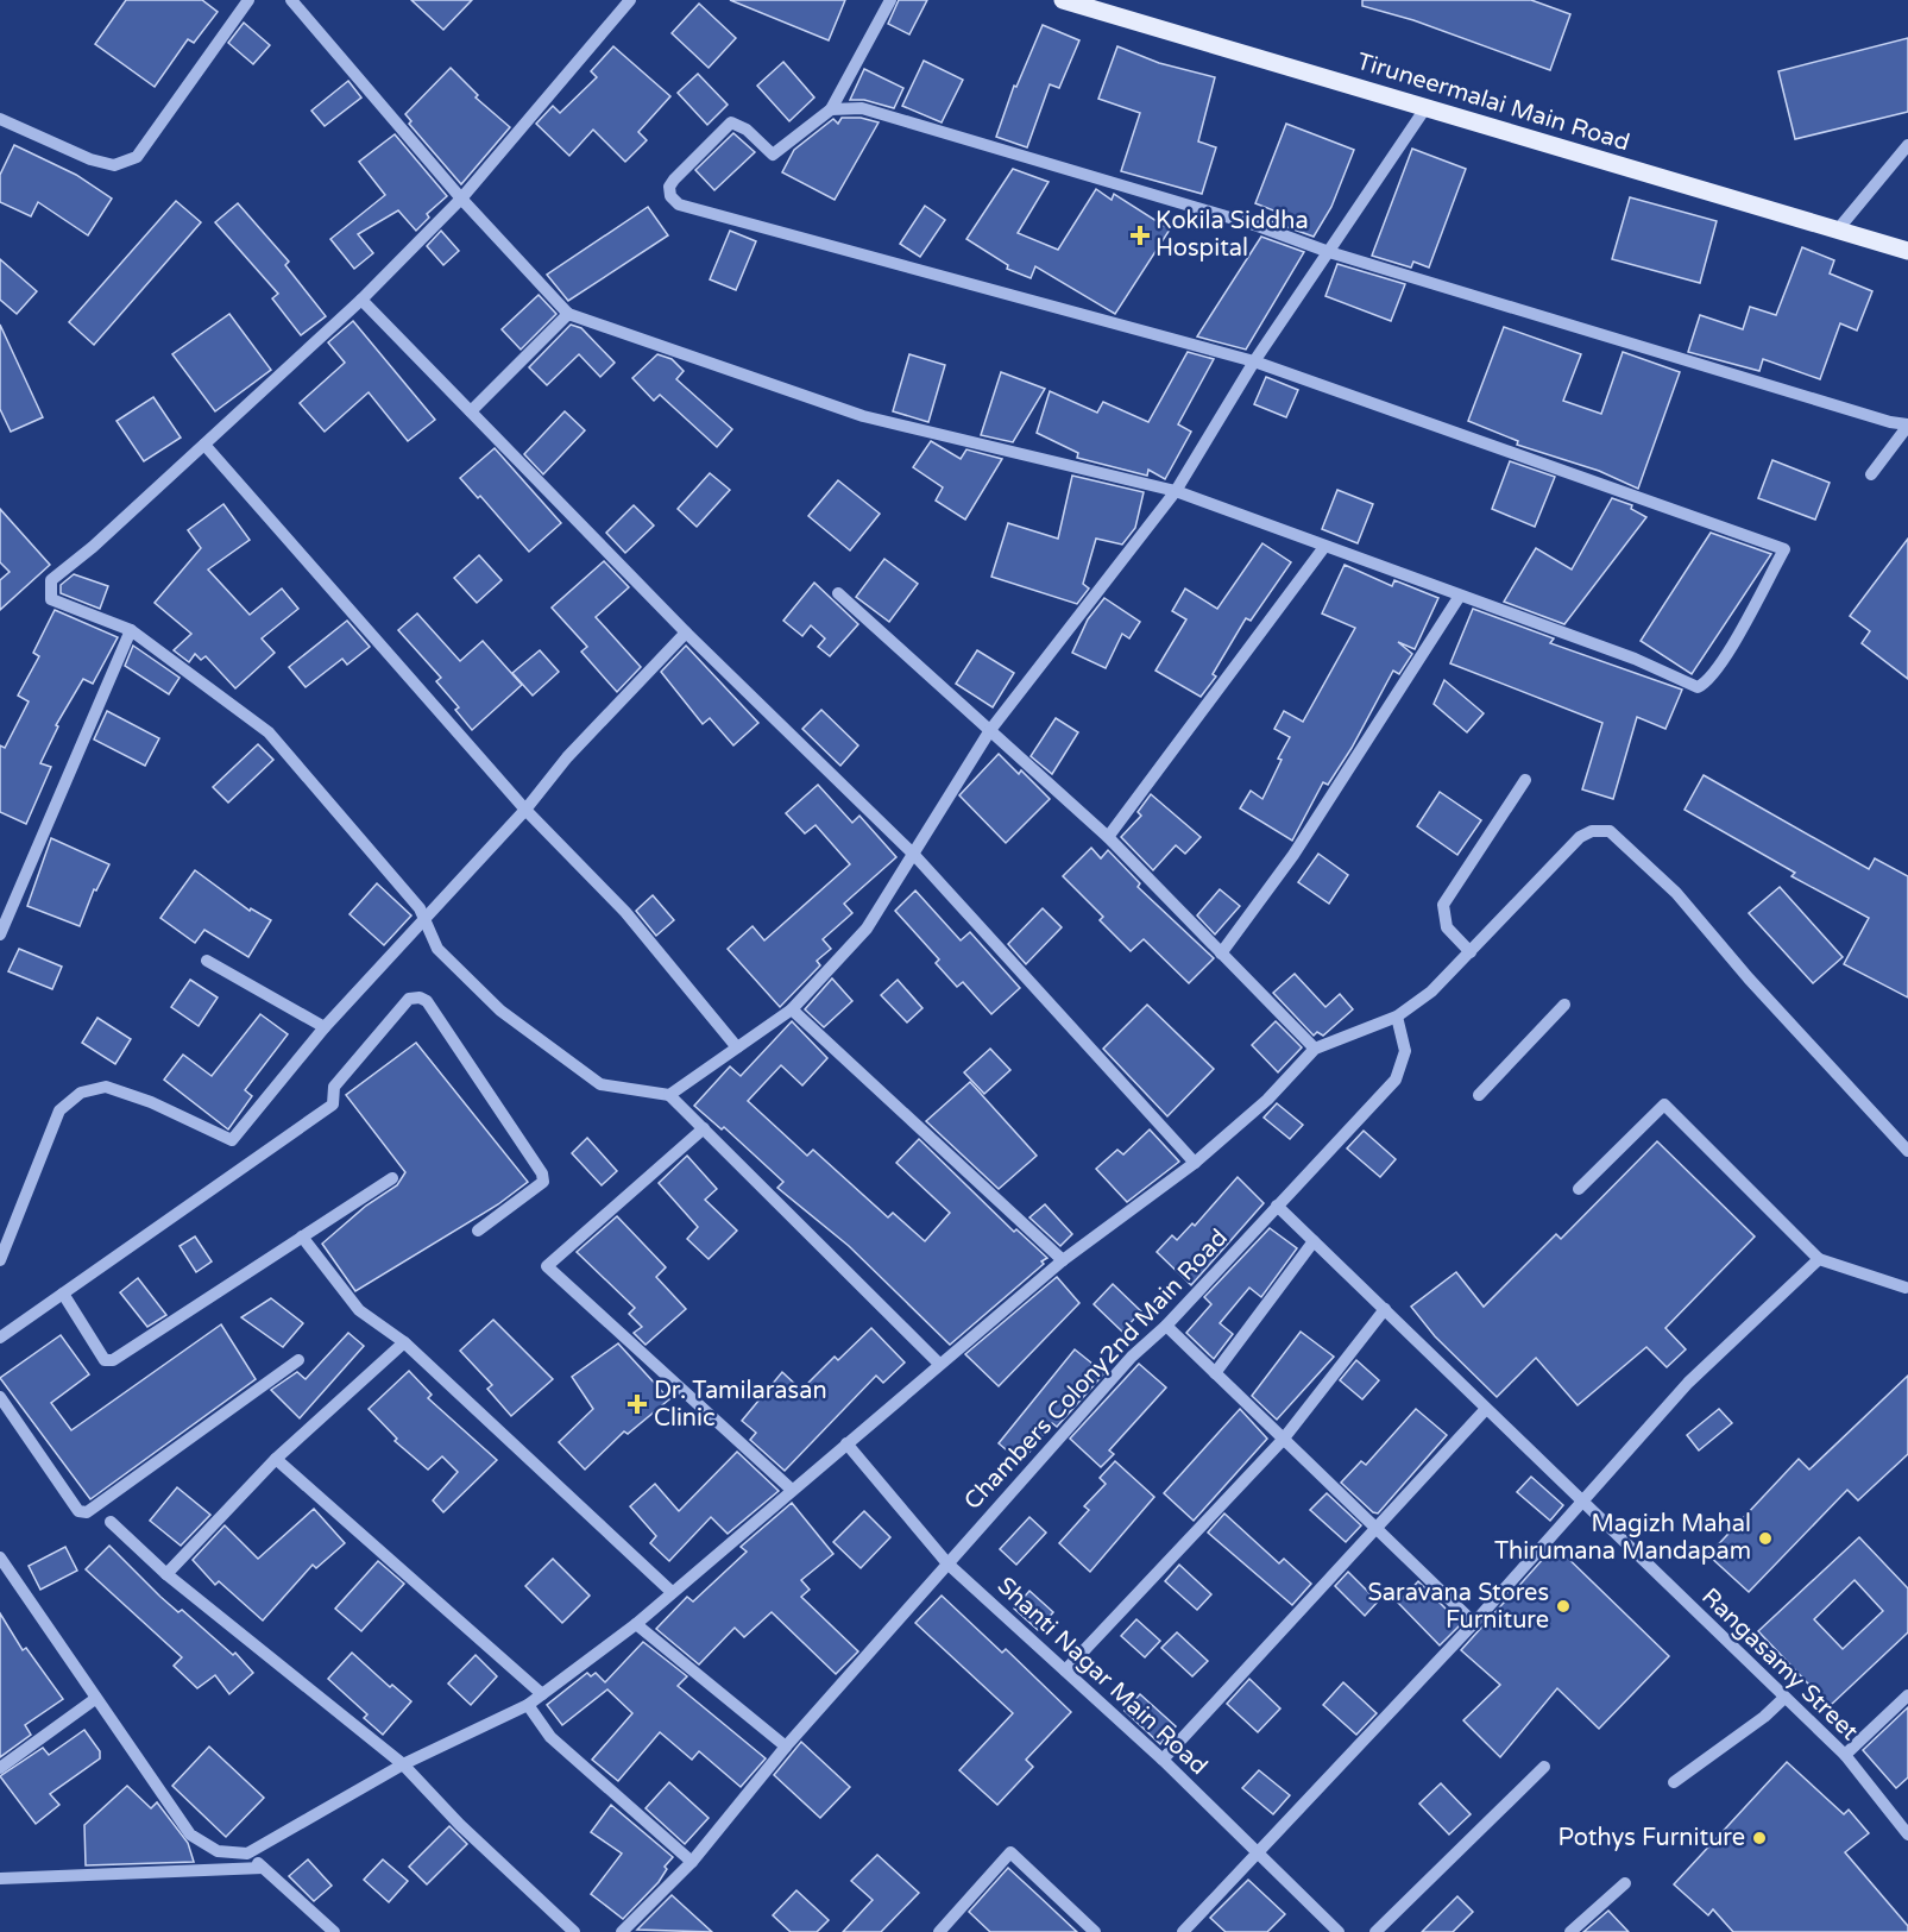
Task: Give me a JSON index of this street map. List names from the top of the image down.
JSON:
{
  "streets": {
    "main road": ["Tiruneermalai Main Road"],
    "street": ["Chambers Colony2nd Main Road", "Rangasamy Street", "Shanti Nagar Main Road"]
  },
  "crossings": [
    ["Chambers Colony2nd Main Road", "Rangasamy Street"],
    ["Chambers Colony2nd Main Road", "Shanti Nagar Main Road"]
  ],
  "places": {
    "health": ["Kokila Siddha Hospital", "Dr. Tamilarasan Clinic"],
    "other": ["Magizh Mahal Thirumana Mandapam", "Saravana Stores Furniture", "Pothys Furniture"]
  }
}
